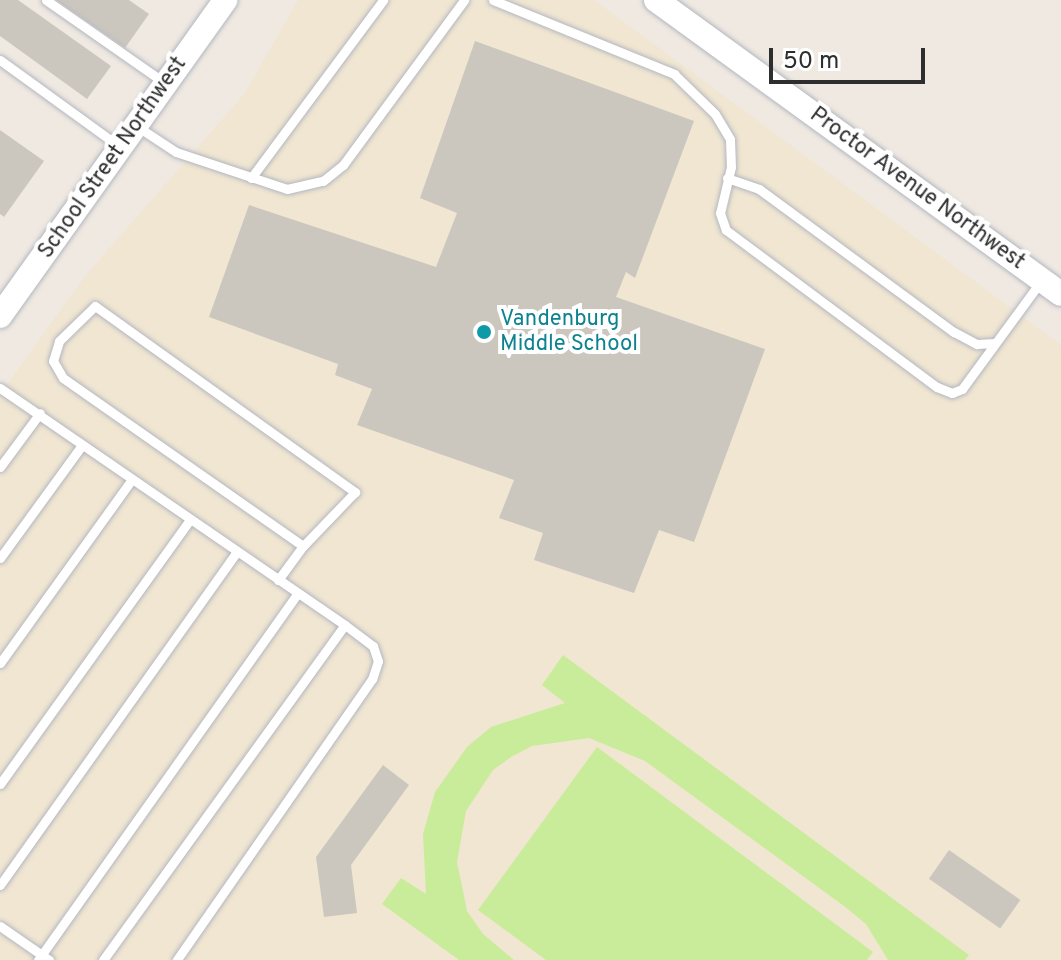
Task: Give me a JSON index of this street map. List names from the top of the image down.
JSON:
{
  "streets": {
    "street": ["School Street Northwest", "Proctor Avenue Northwest"]
  },
  "places": ["Vandenburg Middle School"],
  "scale_bar": "50 m"
}
